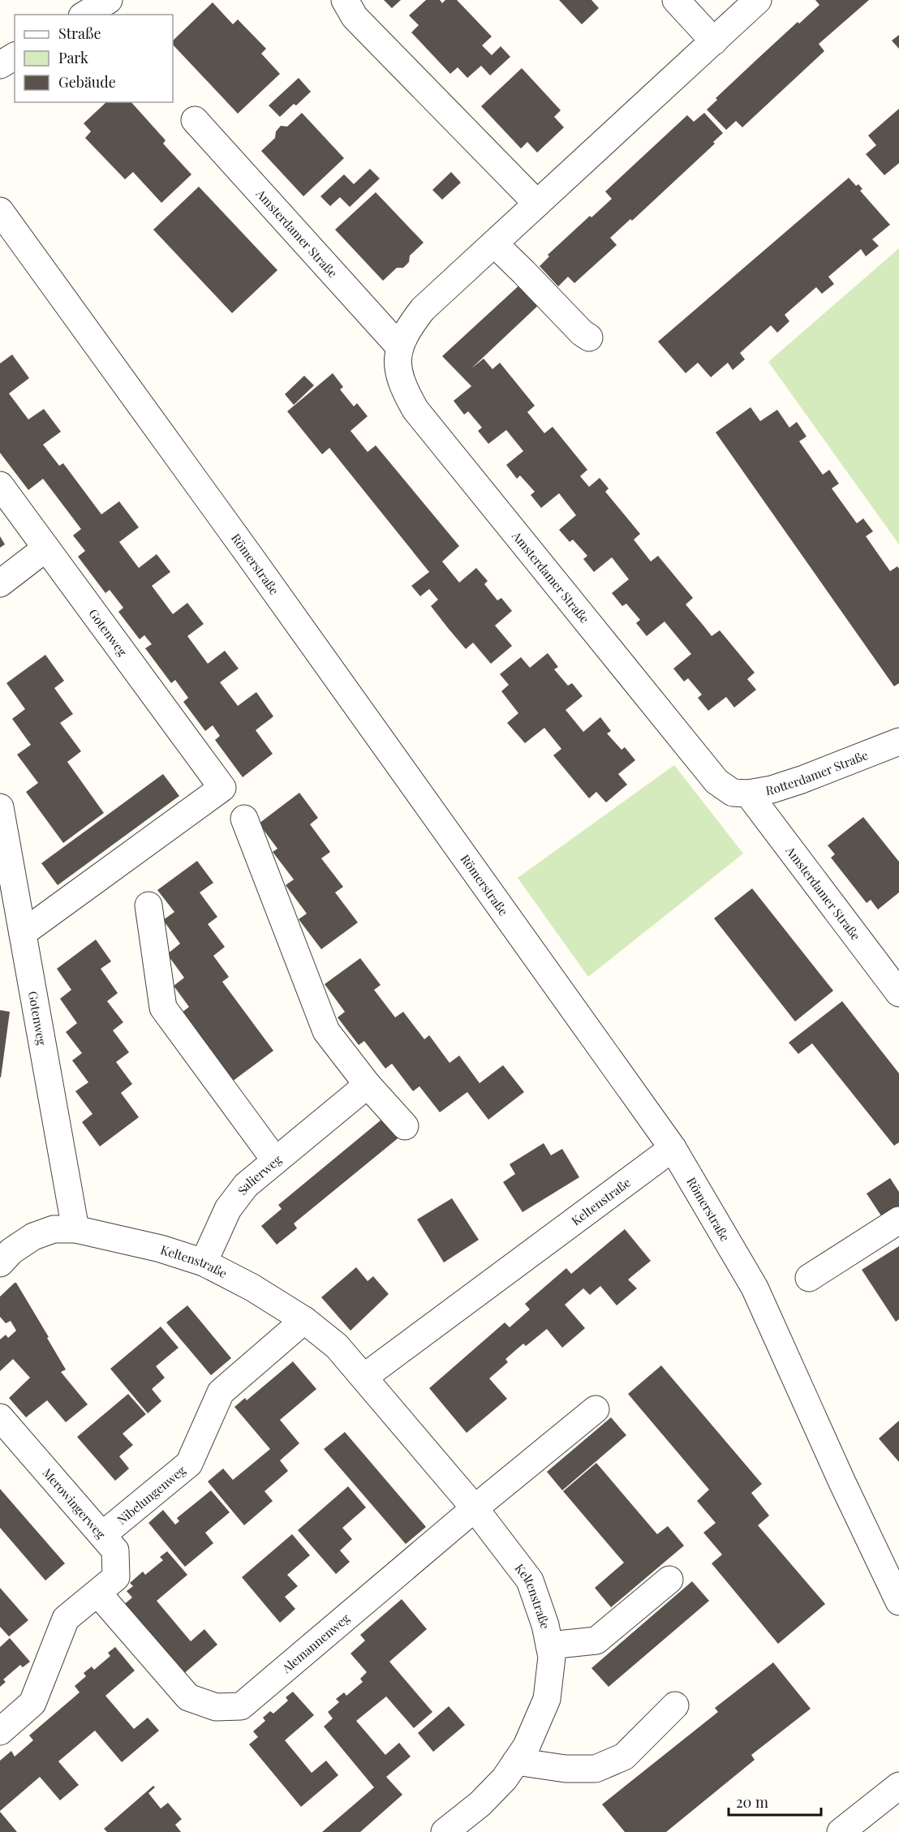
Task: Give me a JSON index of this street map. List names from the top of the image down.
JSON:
{
  "streets": {
    "street": [
      "Amsterdamer Straße",
      "Römerstraße",
      "Gotenweg",
      "Rotterdamer Straße",
      "Salierweg",
      "Keltenstraße",
      "Nibelungenweg",
      "Merowingerweg",
      "Alemannenweg"
    ]
  },
  "crossings": [
    ["Amsterdamer Straße", "Rotterdamer Straße"],
    ["Römerstraße", "Keltenstraße"],
    ["Gotenweg", "Keltenstraße"],
    ["Salierweg", "Keltenstraße"],
    ["Keltenstraße", "Nibelungenweg"],
    ["Keltenstraße", "Alemannenweg"],
    ["Nibelungenweg", "Merowingerweg"],
    ["Merowingerweg", "Alemannenweg"]
  ],
  "legend": ["Straße", "Park", "Gebäude"],
  "scale_bar": "20 m"
}
